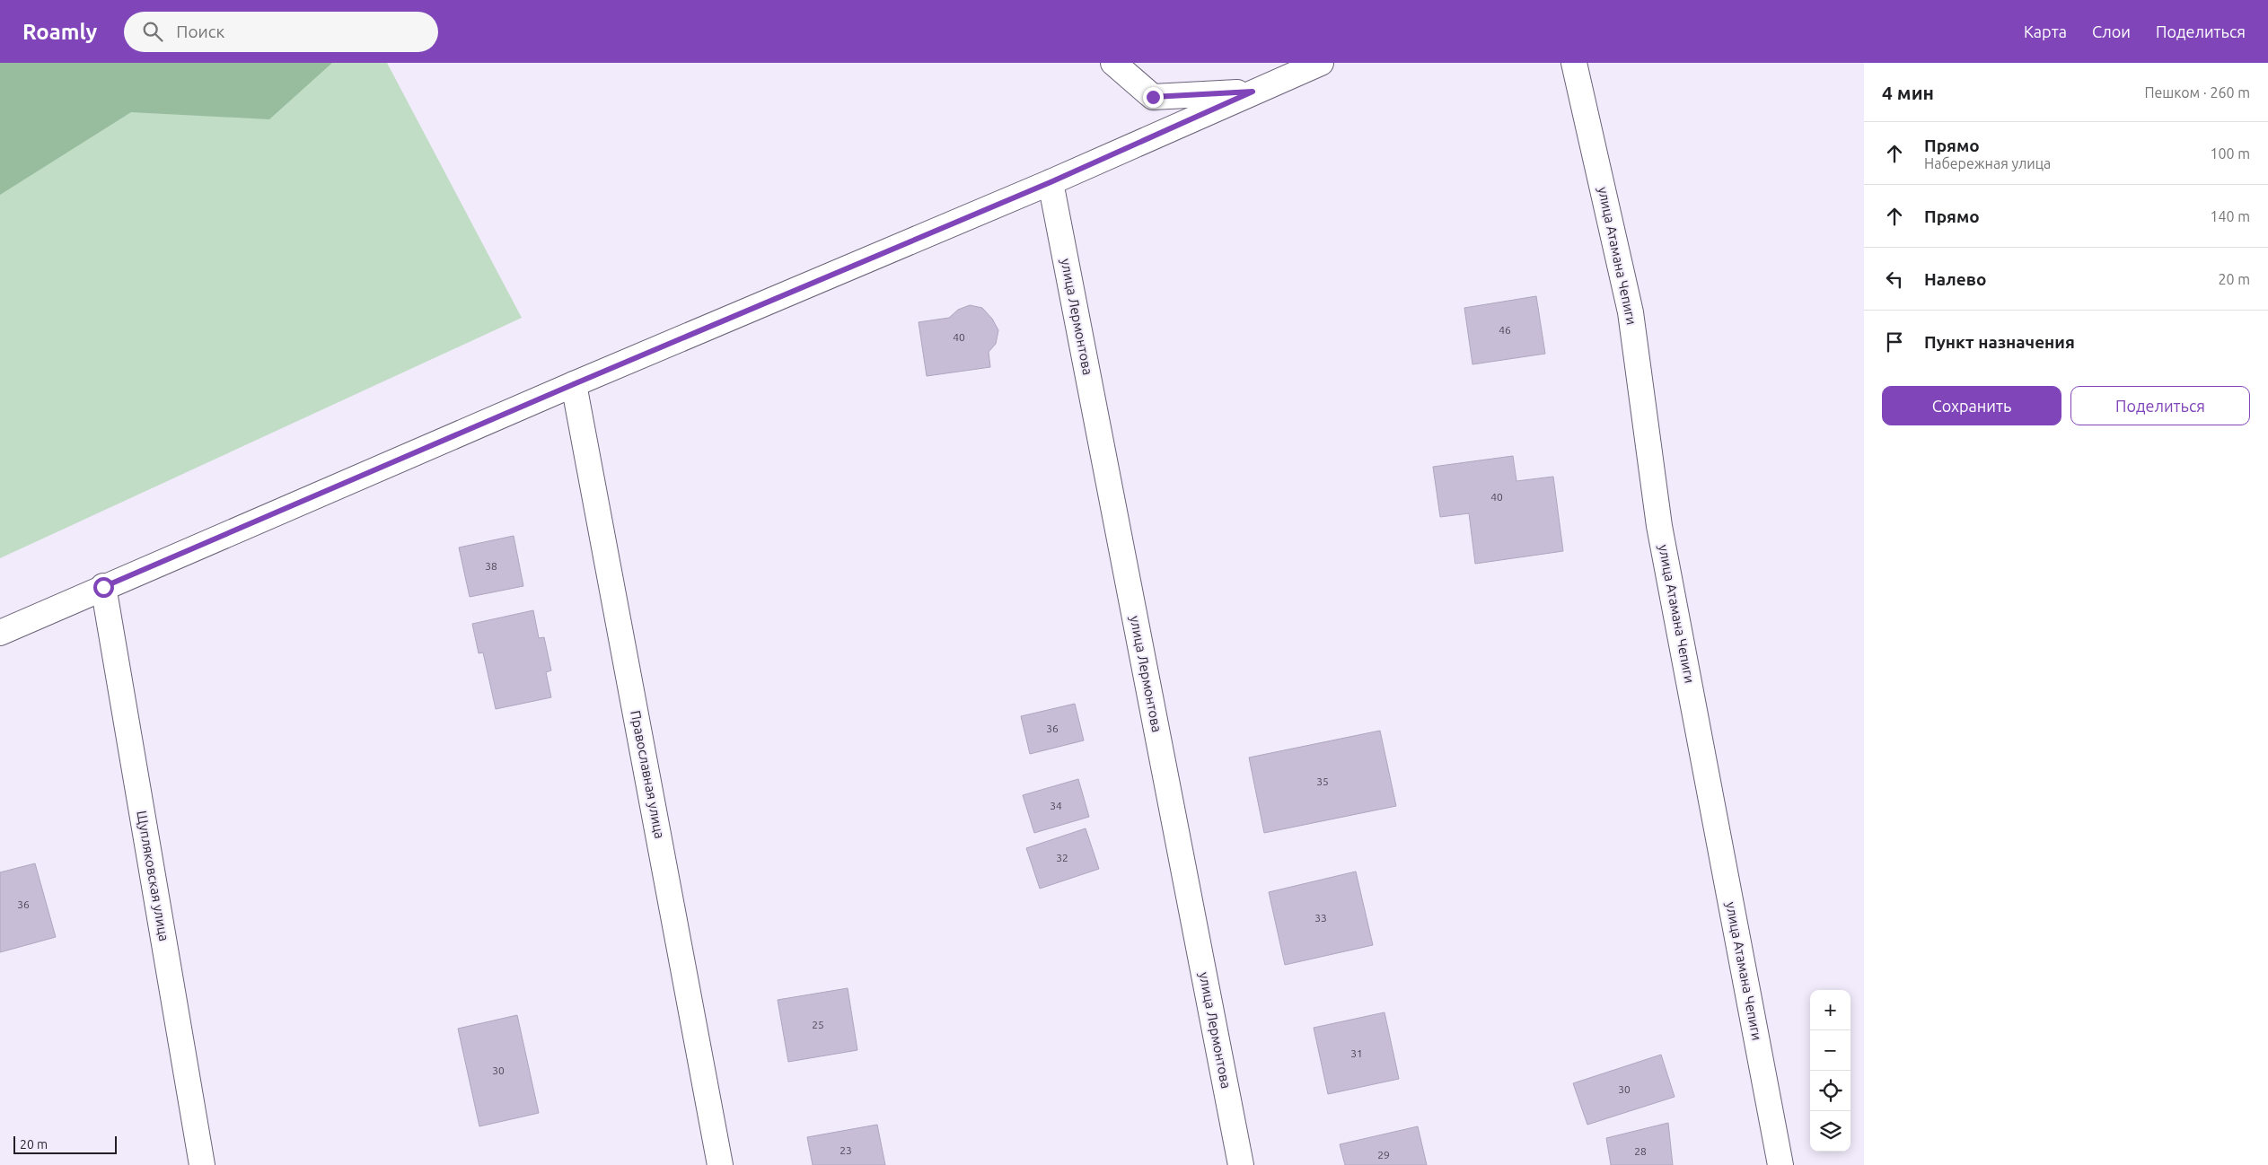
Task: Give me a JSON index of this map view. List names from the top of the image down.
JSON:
{
  "streets": {
    "street": [
      "улица Атамана Чепиги",
      "улица Лермонтова",
      "Православная улица",
      "Щупляковская улица"
    ]
  },
  "house_numbers": [
    "46",
    "40",
    "40",
    "38",
    "36",
    "35",
    "34",
    "32",
    "36",
    "33",
    "25",
    "31",
    "30",
    "30",
    "23",
    "28",
    "29"
  ],
  "scale_bar": "20 m",
  "page": {
    "header": "Roamly",
    "search": "Поиск",
    "nav": ["Карта", "Слои", "Поделиться"],
    "heading": ["4 мин", "Пешком · 260 m"],
    "list": [
      ["Прямо", "Набережная улица", "100 m"],
      ["Прямо", "140 m"],
      ["Налево", "20 m"],
      "Пункт назначения"
    ],
    "buttons": ["Сохранить", "Поделиться"],
    "map_buttons": ["+", "−"],
    "scale": "20 m"
  }
}
